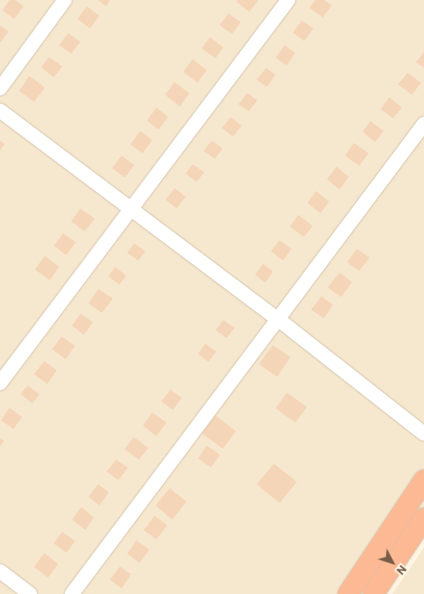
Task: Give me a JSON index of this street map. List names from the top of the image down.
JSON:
{
  "north": "bottom right"
}
